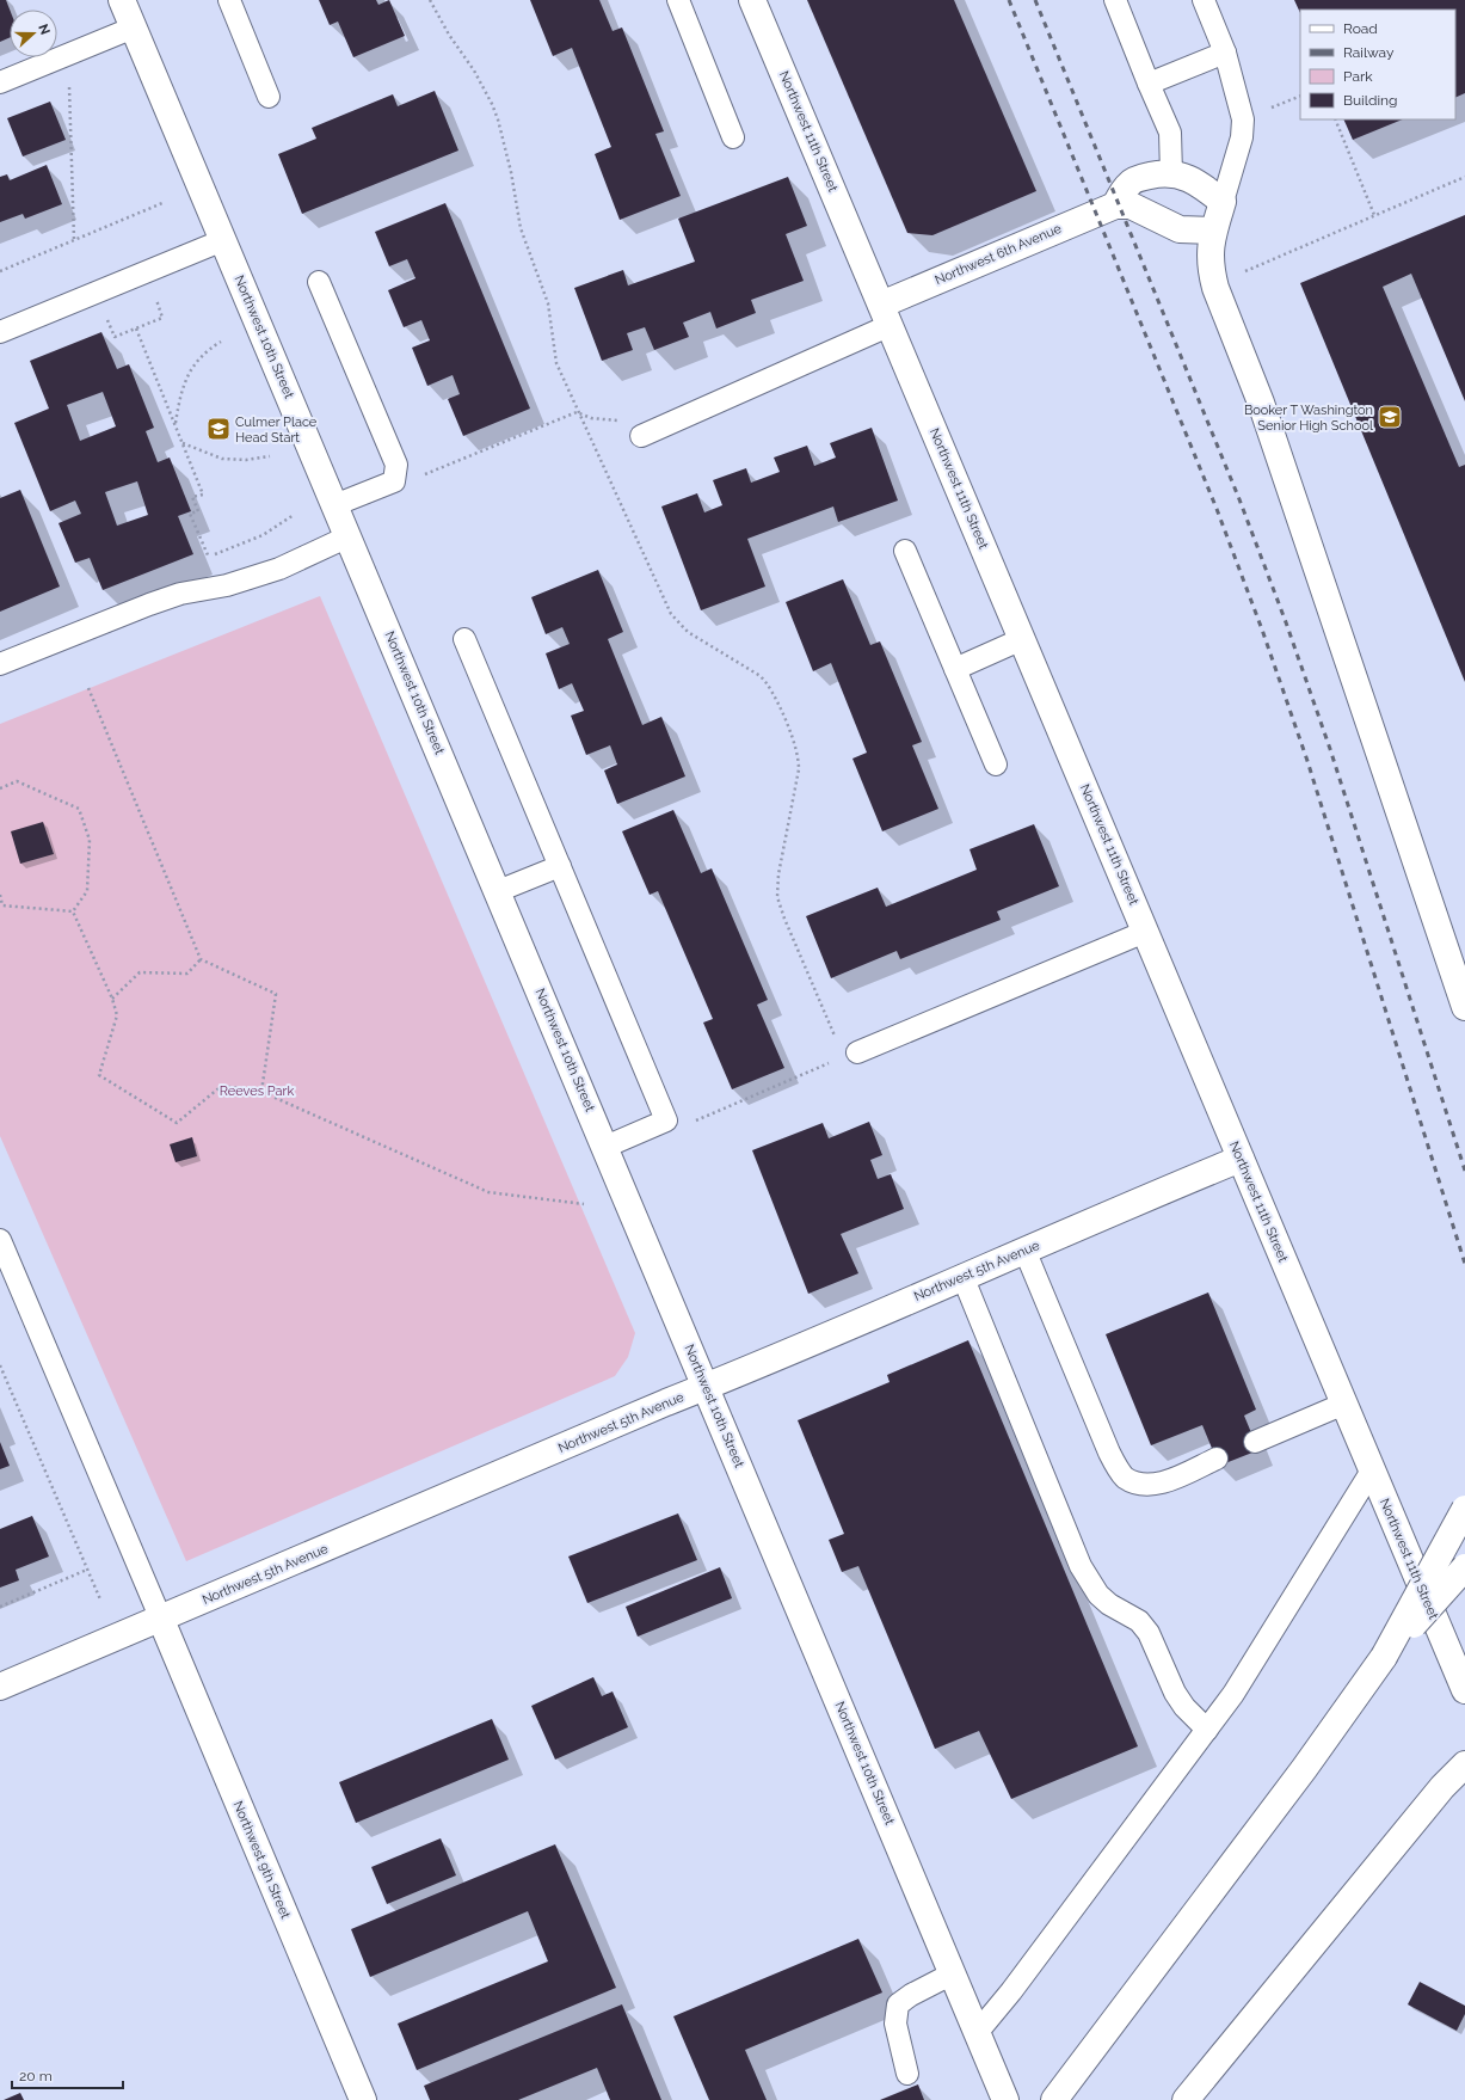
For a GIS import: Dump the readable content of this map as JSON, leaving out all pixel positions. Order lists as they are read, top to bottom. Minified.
{"streets":{"main road":["Northwest 11th Street","Northwest 6th Avenue","Northwest 10th Street","Northwest 5th Avenue","Northwest 9th Street"]},"crossings":[["Northwest 11th Street","Northwest 6th Avenue"],["Northwest 11th Street","Northwest 5th Avenue"],["Northwest 10th Street","Northwest 5th Avenue"],["Northwest 5th Avenue","Northwest 9th Street"]],"parks":["Reeves Park"],"places":{"school or university":["Booker T Washington Senior High School","Culmer Place Head Start"]},"legend":["Road","Railway","Park","Building"],"scale_bar":"20 m","north":"right"}
